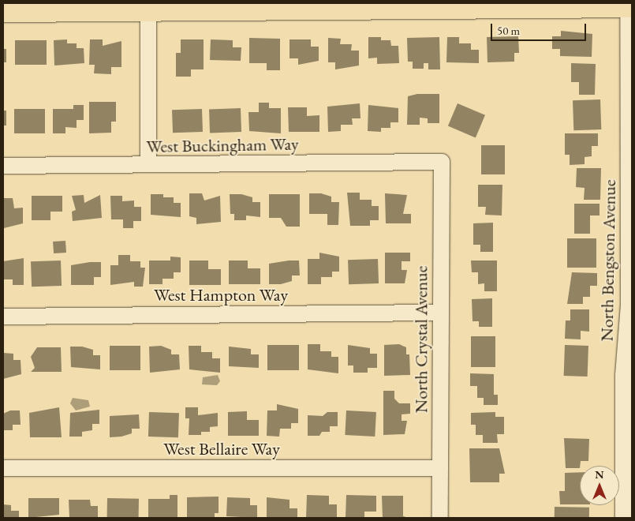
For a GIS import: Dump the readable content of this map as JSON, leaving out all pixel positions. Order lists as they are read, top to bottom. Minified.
{"streets":{"street":["West Buckingham Way","North Bengston Avenue","West Hampton Way","North Crystal Avenue","West Bellaire Way"]},"crossings":[["West Buckingham Way","North Crystal Avenue"],["West Hampton Way","North Crystal Avenue"],["North Crystal Avenue","West Bellaire Way"]],"scale_bar":"50 m","north":"top"}
